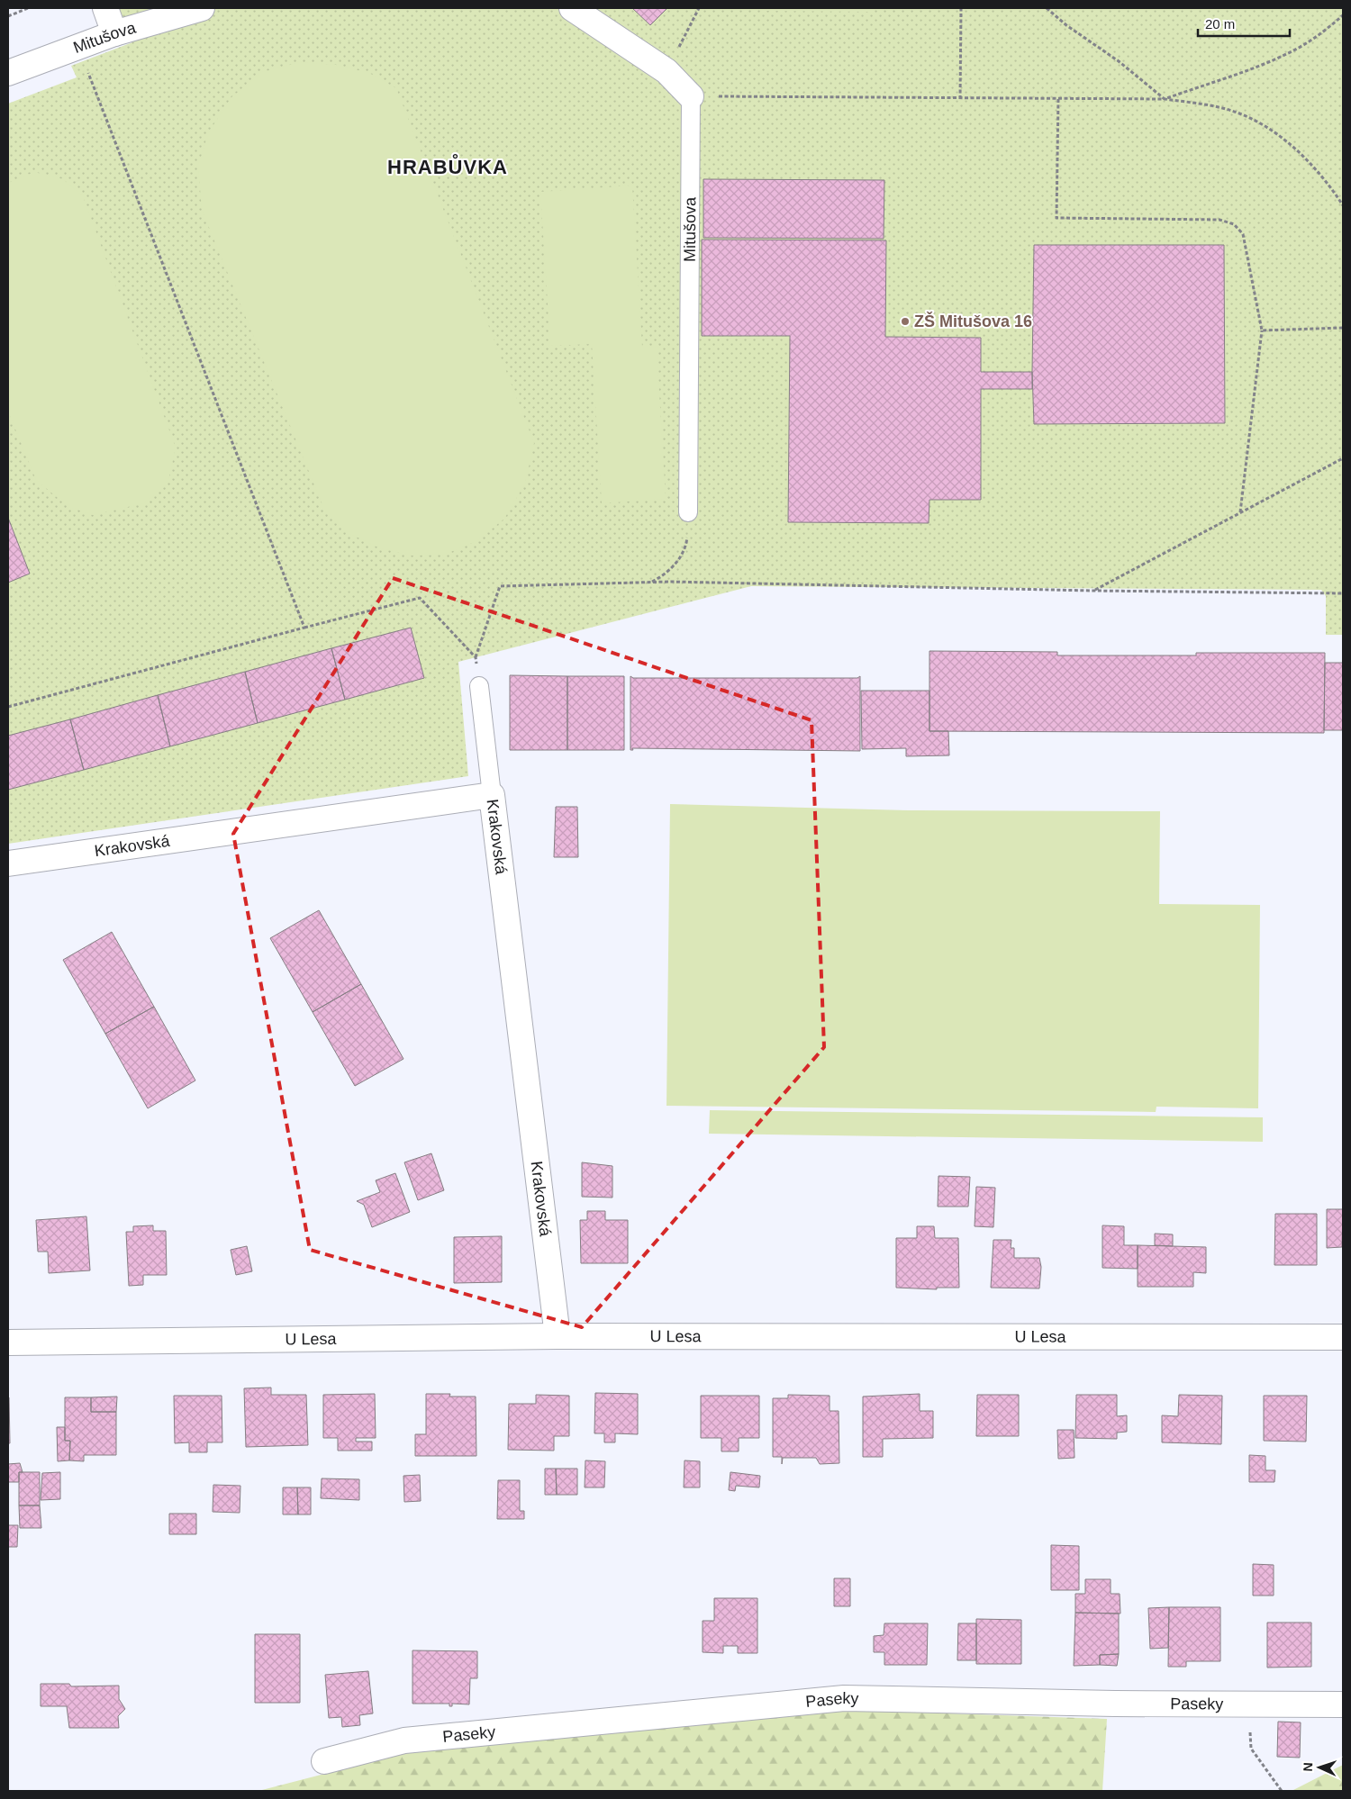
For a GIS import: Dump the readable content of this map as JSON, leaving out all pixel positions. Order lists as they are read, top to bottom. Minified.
{"streets":{"street":["Mitušova","Krakovská","U Lesa","Paseky"]},"crossings":[["Krakovská","U Lesa"]],"districts":["HRABŮVKA"],"places":["ZŠ Mitušova 16"],"scale_bar":"20 m","north":"left"}
